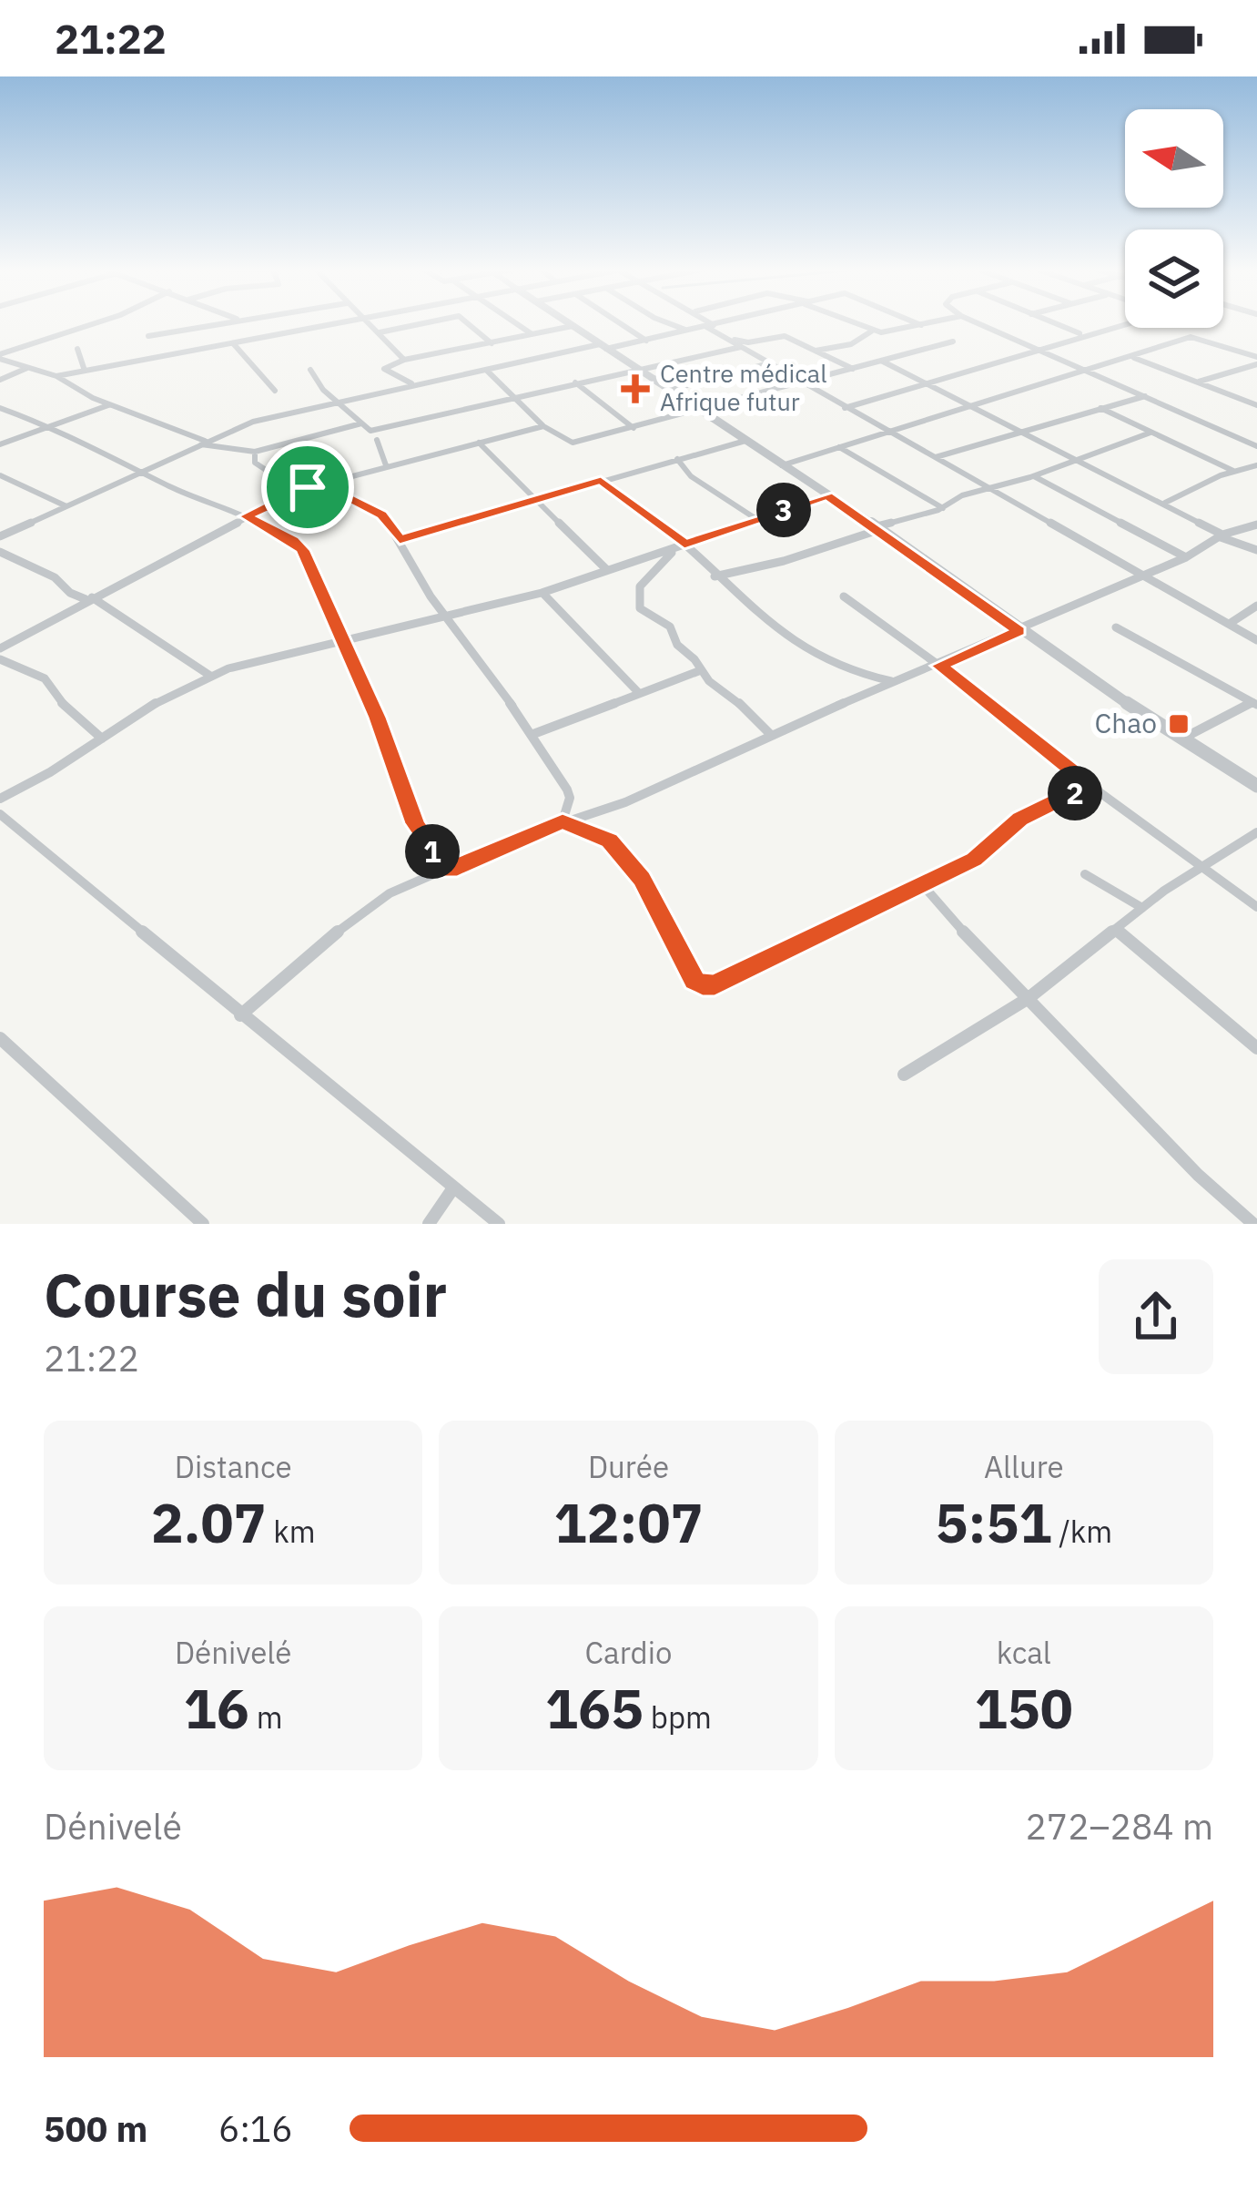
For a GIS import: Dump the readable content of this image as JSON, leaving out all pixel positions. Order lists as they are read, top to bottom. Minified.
{"places":{"health":["Centre médical Afrique futur"],"transit":["Chao"]},"north":"left","page":{"status":"21:22","pins":["3","2","1"],"heading":["Course du soir","21:22"],"stats":[["Distance","2.07 km"],["Durée","12:07"],["Allure","5:51 /km"],["Dénivelé","16 m"],["Cardio","165 bpm"],["kcal","150"]],"chart":["Dénivelé","272–284 m"],"list":[{"name":"500 m","note":"6:16"}]}}
